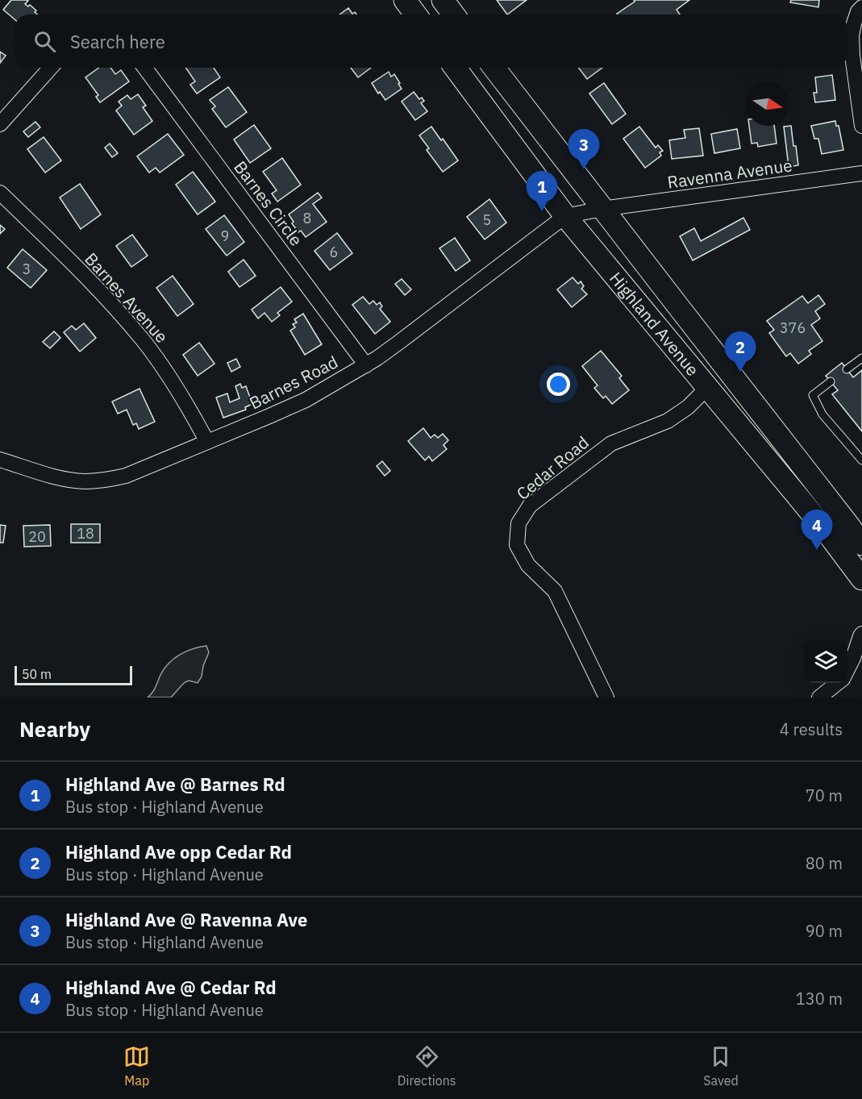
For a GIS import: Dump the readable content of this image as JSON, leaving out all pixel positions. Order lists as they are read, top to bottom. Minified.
{"streets":{"main road":["Highland Avenue"],"street":["Ravenna Avenue","Barnes Circle","Barnes Avenue","Barnes Road","Cedar Road"]},"crossings":[["Ravenna Avenue","Highland Avenue"],["Ravenna Avenue","Barnes Road"],["Barnes Circle","Barnes Road"],["Barnes Avenue","Barnes Road"],["Highland Avenue","Barnes Road"],["Highland Avenue","Cedar Road"]],"house_numbers":["8","5","9","6","3","376","18","20"],"scale_bar":"50 m","north":"right","page":{"search":"Search here","pins":["3","1","2","4"],"scale":"50 m","heading":["Nearby","4 results"],"list":[{"mark":"1","name":"Highland Ave @ Barnes Rd","note":"Bus stop · Highland Avenue","value":"70 m"},{"mark":"2","name":"Highland Ave opp Cedar Rd","note":"Bus stop · Highland Avenue","value":"80 m"},{"mark":"3","name":"Highland Ave @ Ravenna Ave","note":"Bus stop · Highland Avenue","value":"90 m"},{"mark":"4","name":"Highland Ave @ Cedar Rd","note":"Bus stop · Highland Avenue","value":"130 m"}],"nav":["Map","Directions","Saved"]}}
